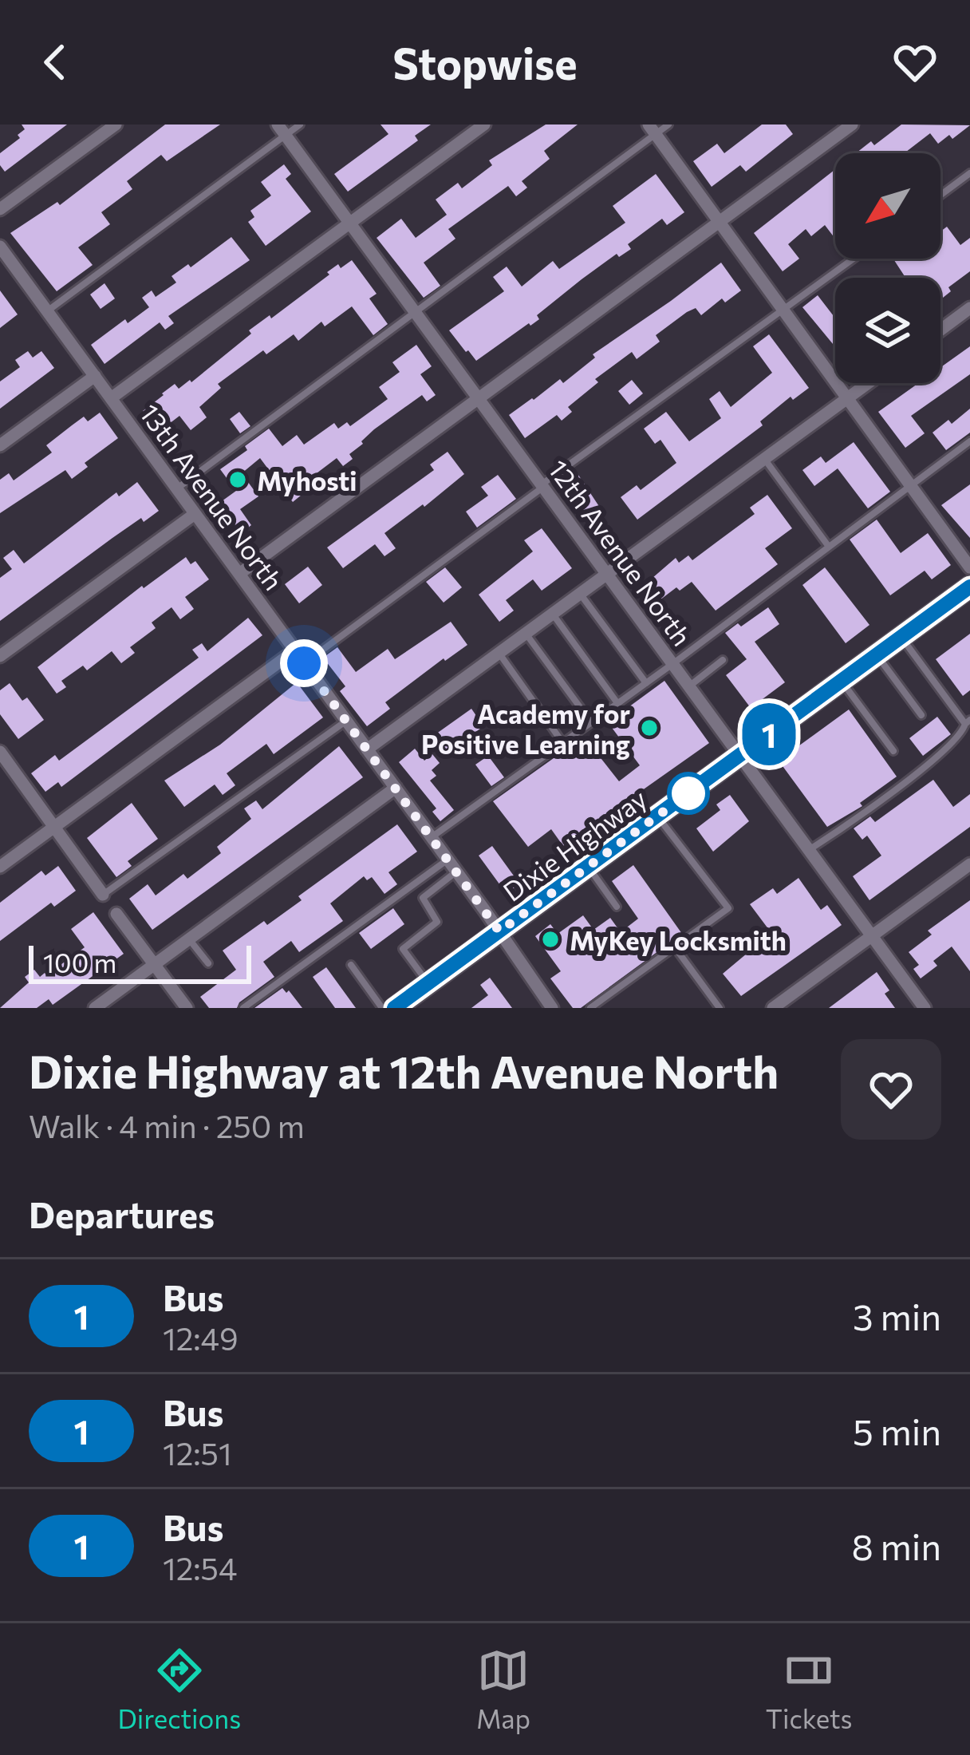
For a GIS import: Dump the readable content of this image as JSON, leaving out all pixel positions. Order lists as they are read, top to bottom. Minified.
{"streets":{"main road":["Dixie Highway"],"street":["13th Avenue North","12th Avenue North"]},"crossings":[["13th Avenue North","Dixie Highway"],["12th Avenue North","Dixie Highway"]],"places":["Myhosti","Academy for Positive Learning","MyKey Locksmith"],"lines":["bus line 1"],"scale_bar":"100 m","north":"bottom left","page":{"header":"Stopwise","on_map":"1","scale":"100 m","heading":[["Dixie Highway at 12th Avenue North","Walk · 4 min · 250 m"],"Departures"],"list":[{"mark":"1","name":"Bus","note":"12:49","value":"3 min"},{"mark":"1","name":"Bus","note":"12:51","value":"5 min"},{"mark":"1","name":"Bus","note":"12:54","value":"8 min"}],"tabs":["Directions","Map","Tickets"]}}
